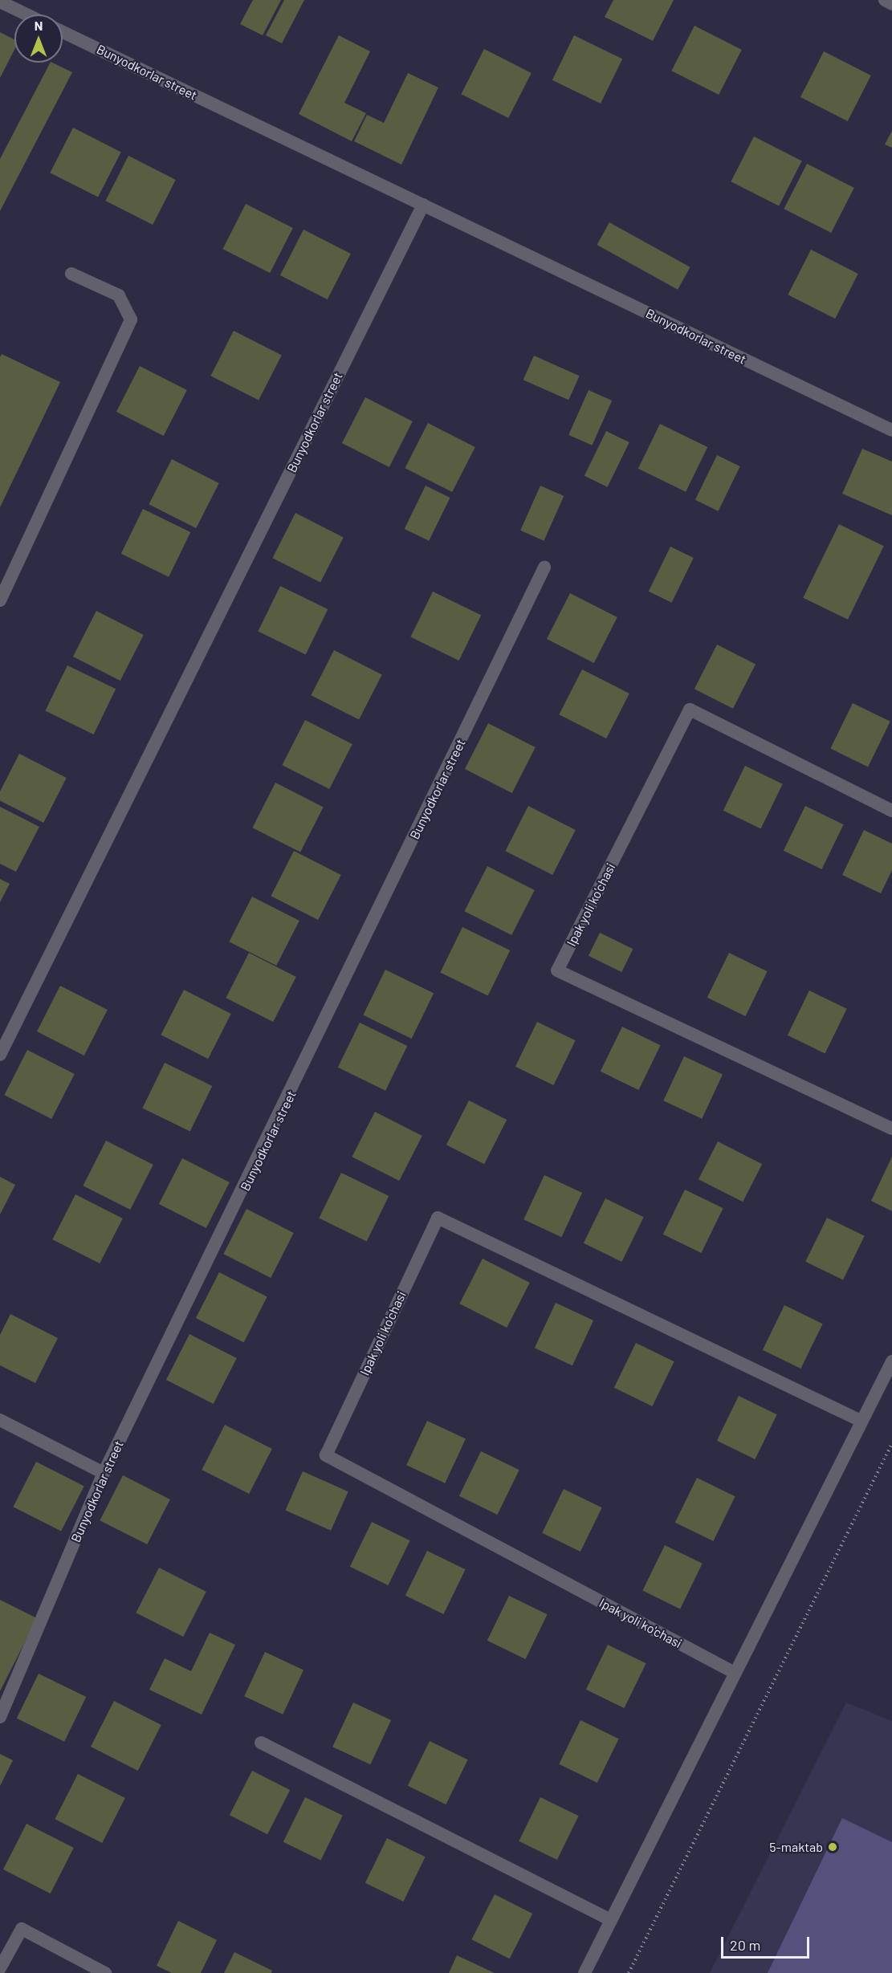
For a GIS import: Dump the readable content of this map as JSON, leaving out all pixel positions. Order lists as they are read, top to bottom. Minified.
{"streets":{"street":["Bunyodkorlar street","Ipak yoli ko'chasi"]},"places":["5-maktab"],"scale_bar":"20 m","north":"top"}
